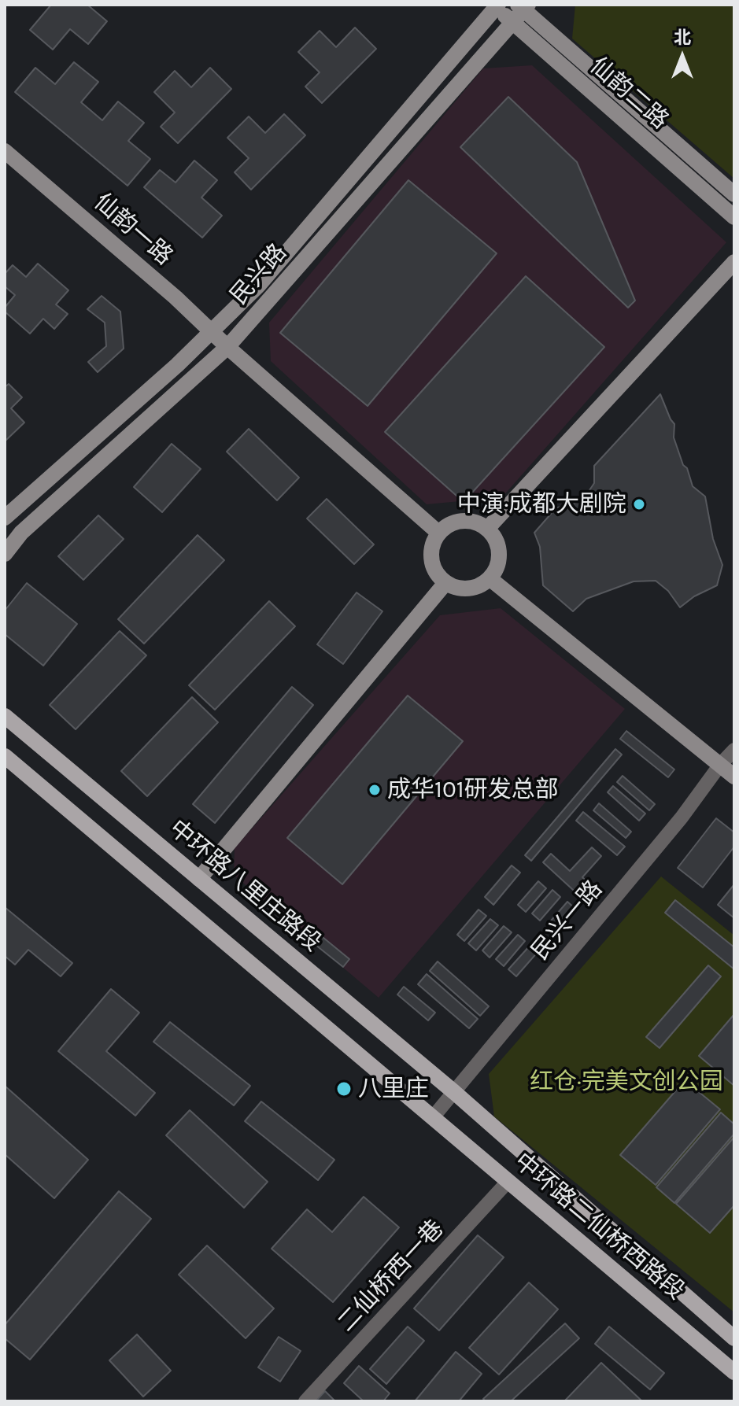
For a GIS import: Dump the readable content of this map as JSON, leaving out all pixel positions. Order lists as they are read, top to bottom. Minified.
{"streets":{"main road":["中环路八里庄路段","中环路二仙桥西路段"],"street":["仙韵二路","仙韵一路","民兴路","民兴一路","二仙桥西一巷"]},"crossings":[["仙韵二路","民兴路"],["仙韵一路","民兴路"],["中环路八里庄路段","民兴一路"],["中环路八里庄路段","中环路二仙桥西路段"],["民兴一路","中环路二仙桥西路段"],["中环路二仙桥西路段","二仙桥西一巷"]],"parks":["红仓·完美文创公园"],"places":["中演·成都大剧院","成华101研发总部","八里庄"],"north":"top"}
